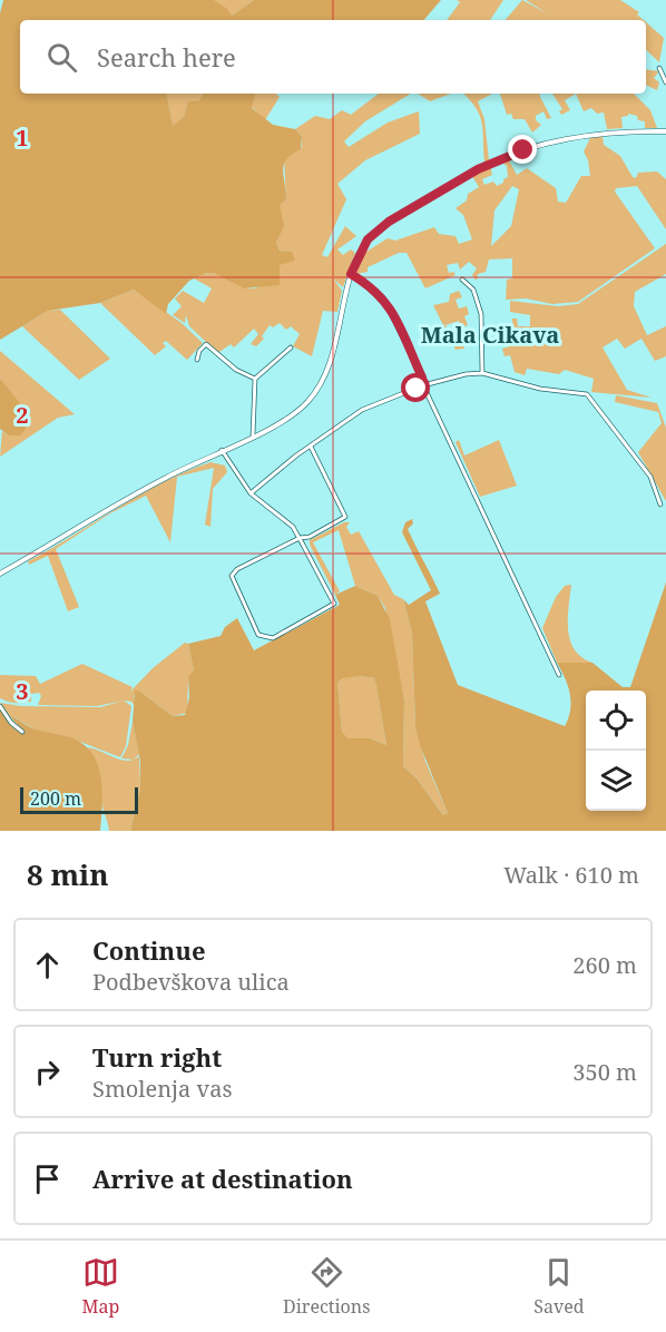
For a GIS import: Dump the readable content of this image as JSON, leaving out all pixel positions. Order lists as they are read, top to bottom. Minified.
{"districts":["Mala Cikava"],"scale_bar":"200 m","page":{"search":"Search here","scale":"200 m","heading":["8 min","Walk · 610 m"],"list":[["Continue","Podbevškova ulica","260 m"],["Turn right","Smolenja vas","350 m"],"Arrive at destination"],"nav":["Map","Directions","Saved"]},"grid":{"rows":["1","2","3"]}}
